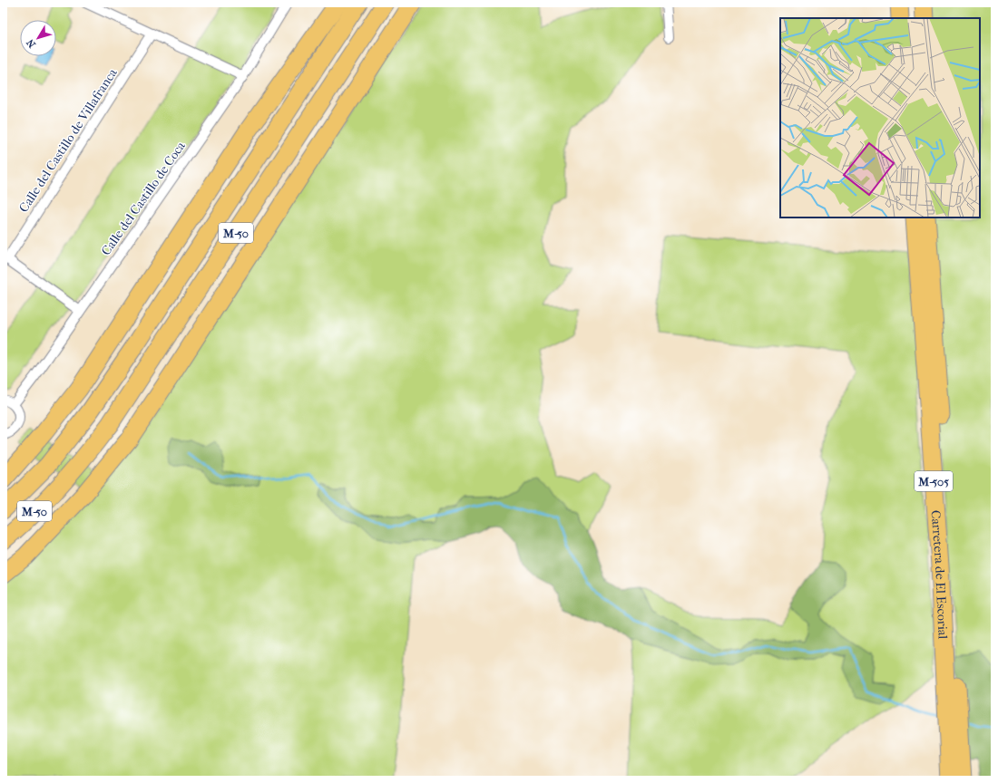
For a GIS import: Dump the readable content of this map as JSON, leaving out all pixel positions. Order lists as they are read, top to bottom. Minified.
{"streets":{"highway":["M-50","M-505","Carretera de El Escorial"],"street":["Calle del Castillo de Villafranca","Calle del Castillo de Coca"]},"crossings":[["Calle del Castillo de Villafranca","Calle del Castillo de Coca"]],"north":"bottom left"}
